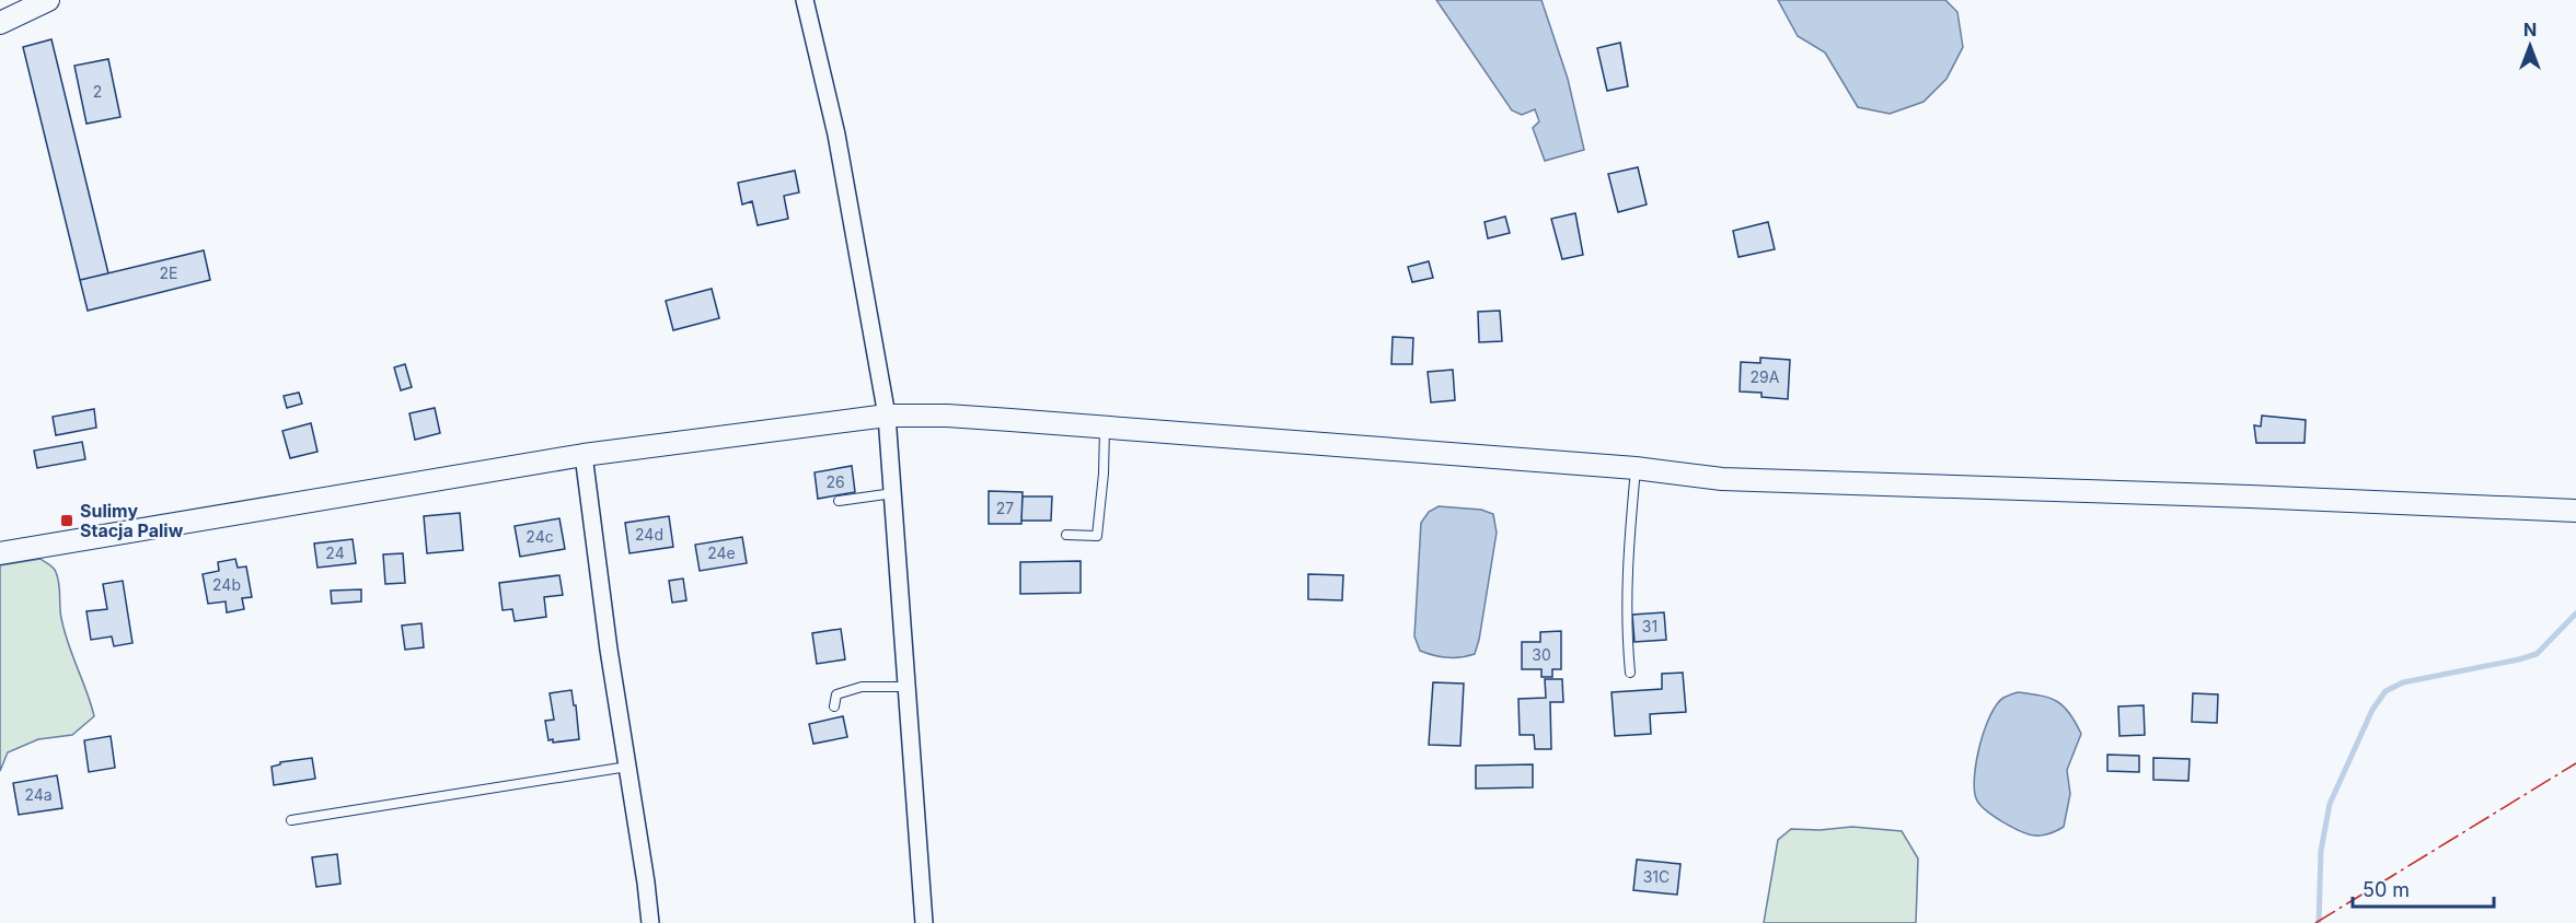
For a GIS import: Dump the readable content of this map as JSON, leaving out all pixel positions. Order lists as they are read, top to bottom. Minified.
{"places":{"transit":["Sulimy Stacja Paliw"]},"house_numbers":["2","2E","29A","26","27","24d","24c","24","24e","24b","31","30","24a","31C"],"scale_bar":"50 m","north":"top"}
